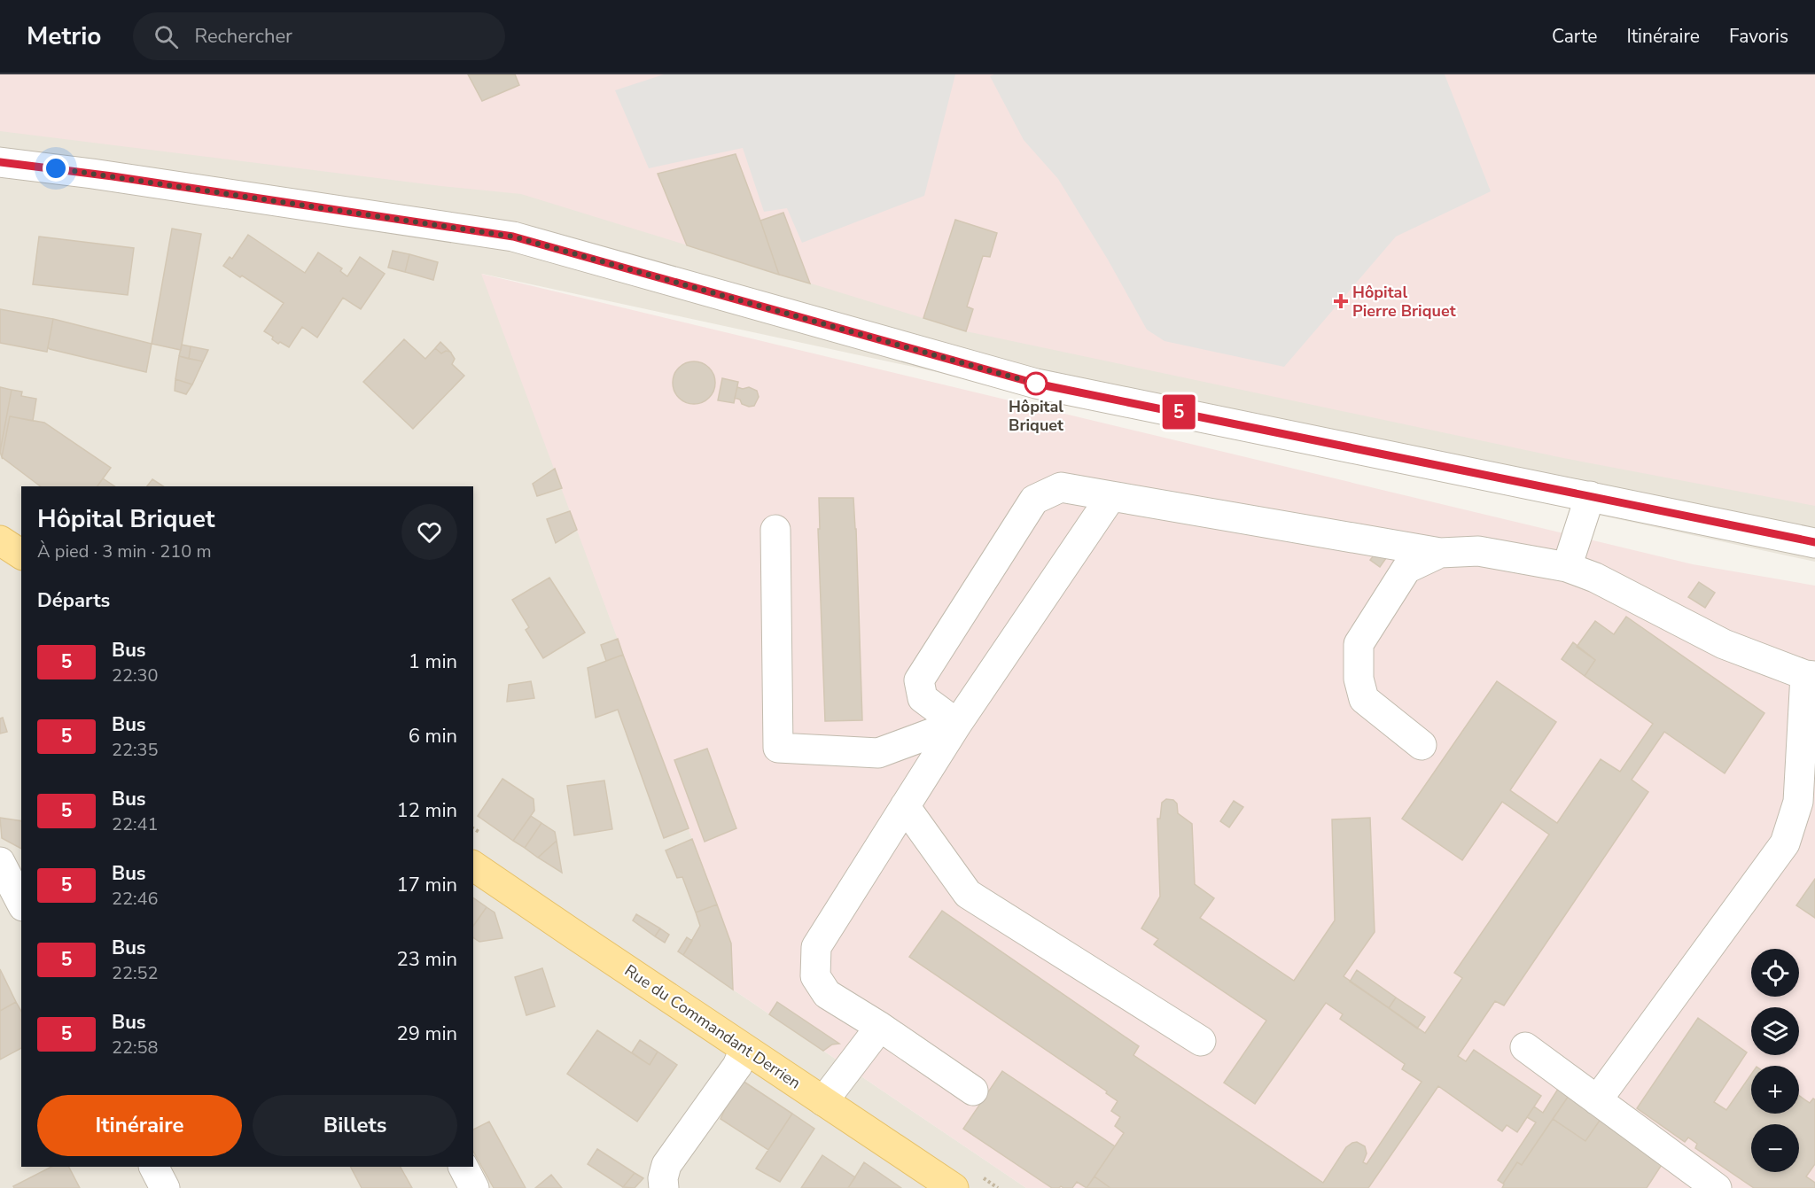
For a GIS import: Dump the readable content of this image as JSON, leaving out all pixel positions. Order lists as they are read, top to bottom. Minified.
{"streets":{"main road":["Rue du Commandant Derrien"]},"places":{"health":["Hôpital Pierre Briquet"],"other":["Hôpital Briquet"]},"lines":["bus line 5"],"page":{"header":"Metrio","search":"Rechercher","nav":["Carte","Itinéraire","Favoris"],"on_map":"5","heading":[["Hôpital Briquet","À pied · 3 min · 210 m"],"Départs"],"list":[{"mark":"5","name":"Bus","note":"22:30","value":"1 min"},{"mark":"5","name":"Bus","note":"22:35","value":"6 min"},{"mark":"5","name":"Bus","note":"22:41","value":"12 min"},{"mark":"5","name":"Bus","note":"22:46","value":"17 min"},{"mark":"5","name":"Bus","note":"22:52","value":"23 min"},{"mark":"5","name":"Bus","note":"22:58","value":"29 min"}],"map_buttons":["+","−"],"buttons":["Itinéraire","Billets"]}}
